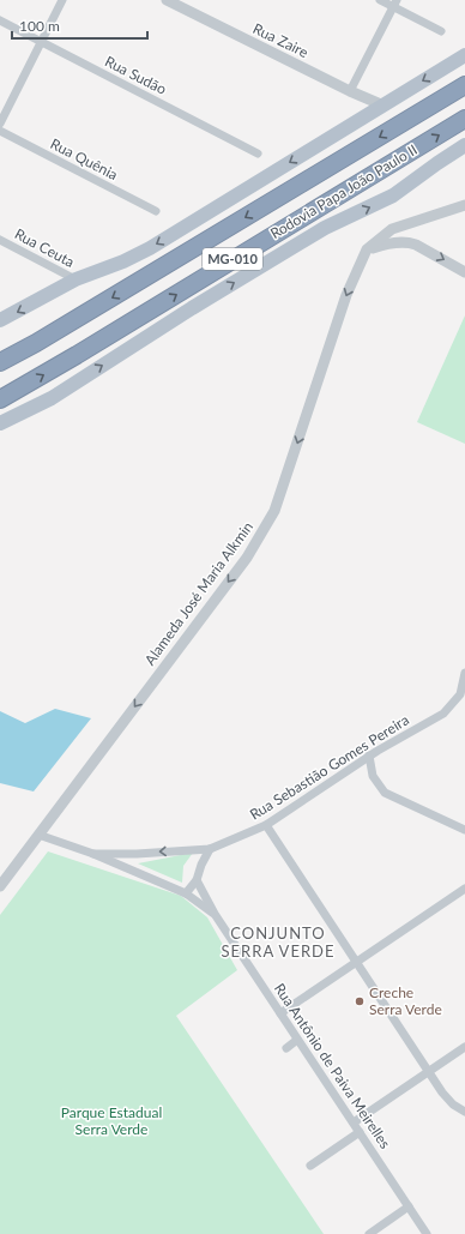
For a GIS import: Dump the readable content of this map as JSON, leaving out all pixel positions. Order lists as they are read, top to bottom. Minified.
{"streets":{"highway":["Rodovia Papa João Paulo II","MG-010"],"street":["Rua Zaire","Rua Sudão","Rua Quênia","Rua Ceuta","Alameda José Maria Alkmin","Rua Sebastião Gomes Pereira","Rua Antônio de Paiva Meirelles"]},"crossings":[["Rua Sebastião Gomes Pereira","Rua Antônio de Paiva Meirelles"]],"one_way":["Alameda José Maria Alkmin"],"districts":["CONJUNTO SERRA VERDE"],"parks":["Parque Estadual Serra Verde"],"places":["Creche Serra Verde"],"scale_bar":"100 m"}
